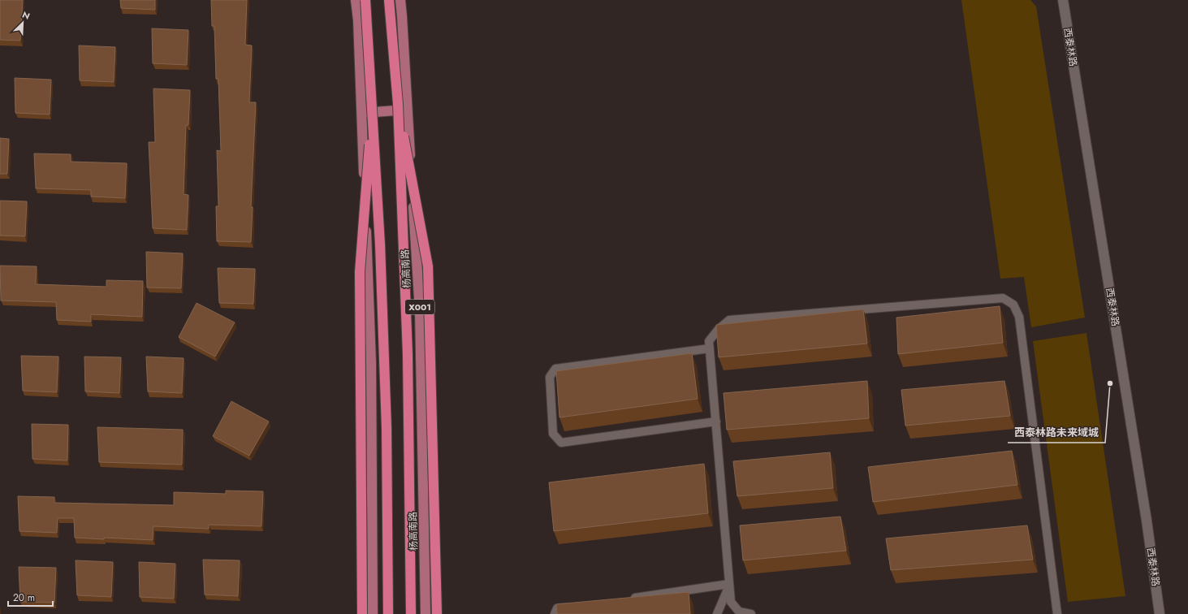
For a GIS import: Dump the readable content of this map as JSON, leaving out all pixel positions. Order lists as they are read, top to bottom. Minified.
{"streets":{"highway":["杨高南路","X001"],"street":["西泰林路"]},"places":["西泰林路未来域城"],"scale_bar":"20 m","north":"top right"}
